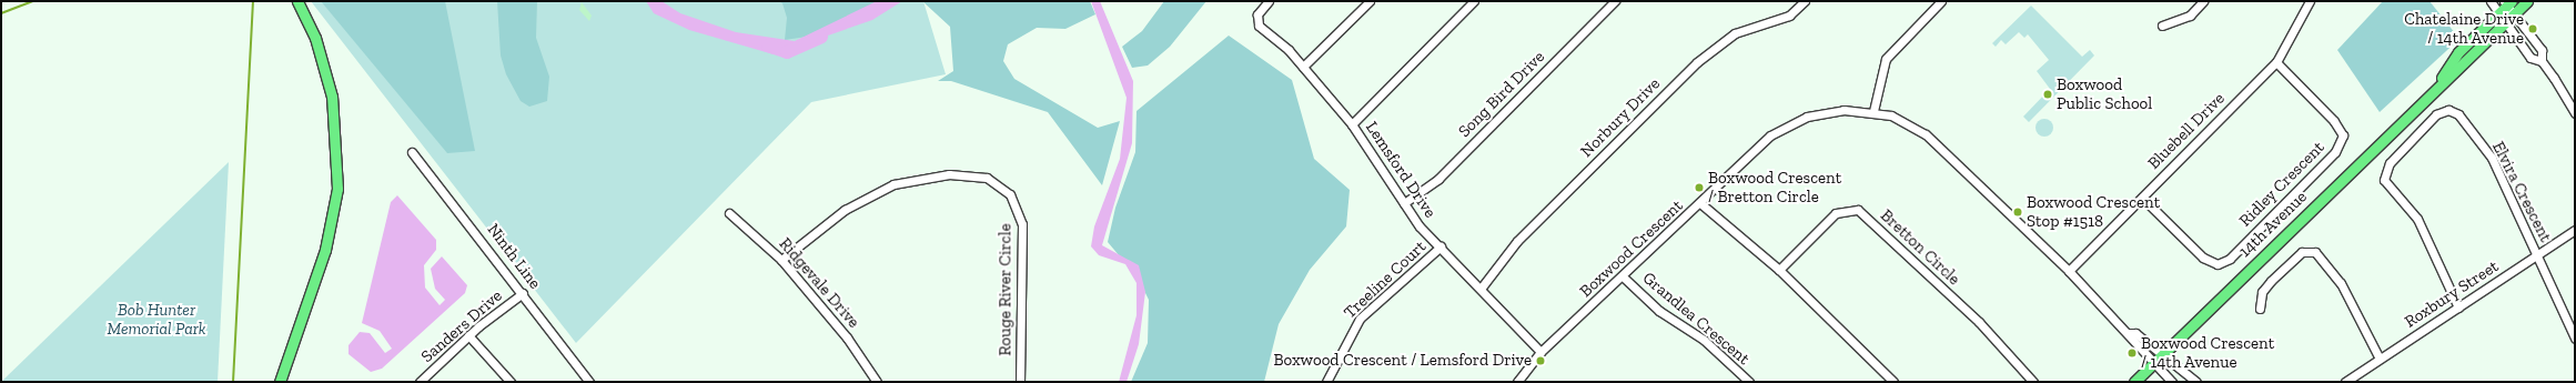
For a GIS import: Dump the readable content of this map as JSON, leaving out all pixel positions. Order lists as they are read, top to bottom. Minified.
{"streets":{"main road":["14th Avenue"],"street":["Song Bird Drive","Norbury Drive","Bluebell Drive","Lemsford Drive","Ridley Crescent","Elvira Crescent","Bretton Circle","Boxwood Crescent","Ninth Line","Treeline Court","Ridgevale Drive","Rouge River Circle","Roxbury Street","Grandlea Crescent","Sanders Drive"]},"crossings":[["Song Bird Drive","Lemsford Drive"],["Norbury Drive","Lemsford Drive"],["Bluebell Drive","Ridley Crescent"],["Bluebell Drive","Boxwood Crescent"],["Lemsford Drive","Boxwood Crescent"],["Lemsford Drive","Treeline Court"],["Elvira Crescent","Roxbury Street"],["14th Avenue","Boxwood Crescent"],["Boxwood Crescent","Grandlea Crescent"],["Ninth Line","Sanders Drive"],["Ridgevale Drive","Rouge River Circle"]],"parks":["Bob Hunter Memorial Park"],"places":["Chatelaine Drive / 14th Avenue","Boxwood Public School","Boxwood Crescent / Bretton Circle","Boxwood Crescent Stop #1518","Boxwood Crescent / 14th Avenue","Boxwood Crescent / Lemsford Drive"]}
